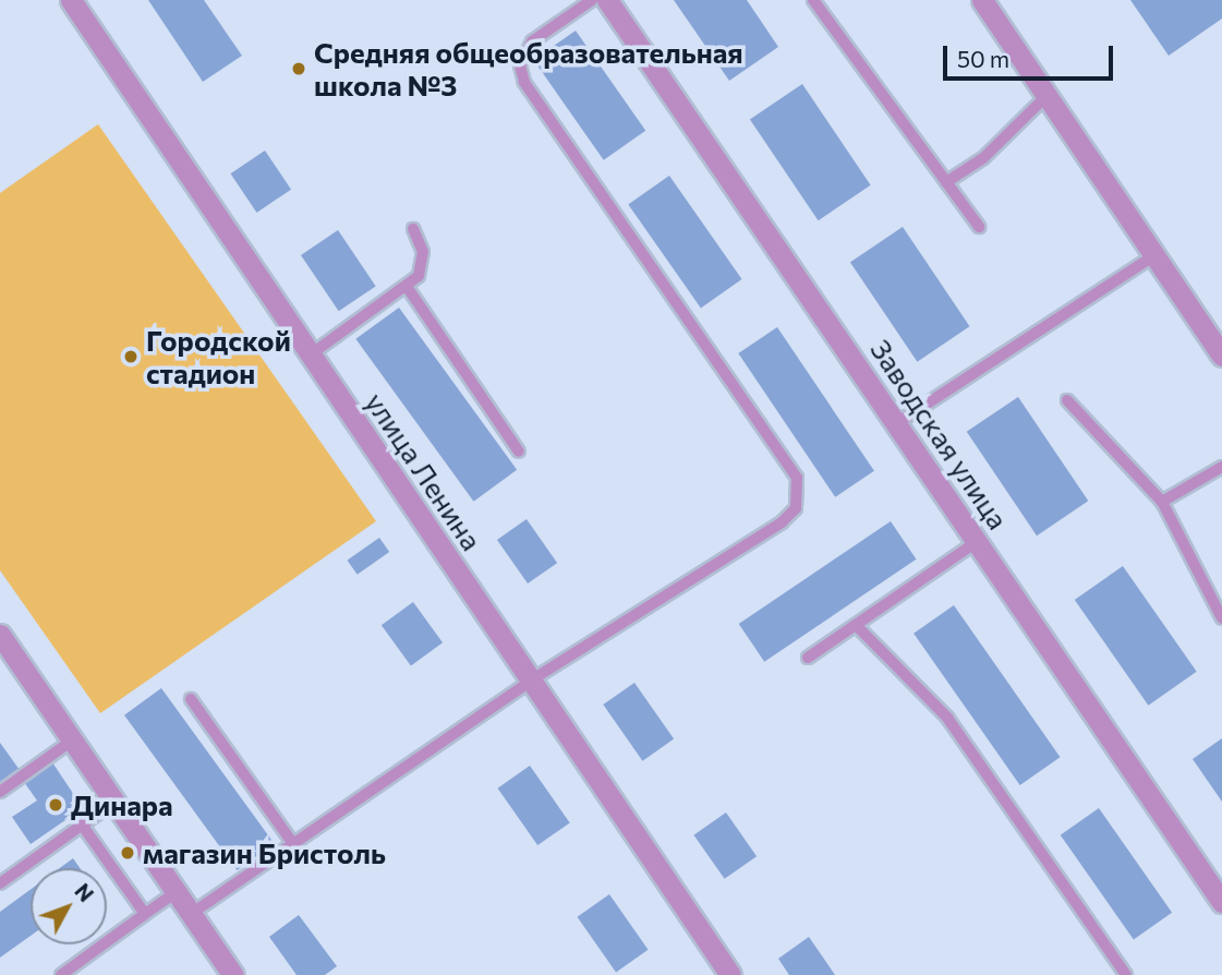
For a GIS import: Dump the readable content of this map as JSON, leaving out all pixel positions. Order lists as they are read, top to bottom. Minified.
{"streets":{"street":["Заводская улица","улица Ленина"]},"places":["Cредняя общеобразовательная школа №3","Городской стадион","Динара","магазин Бристоль"],"scale_bar":"50 m","north":"top right"}
